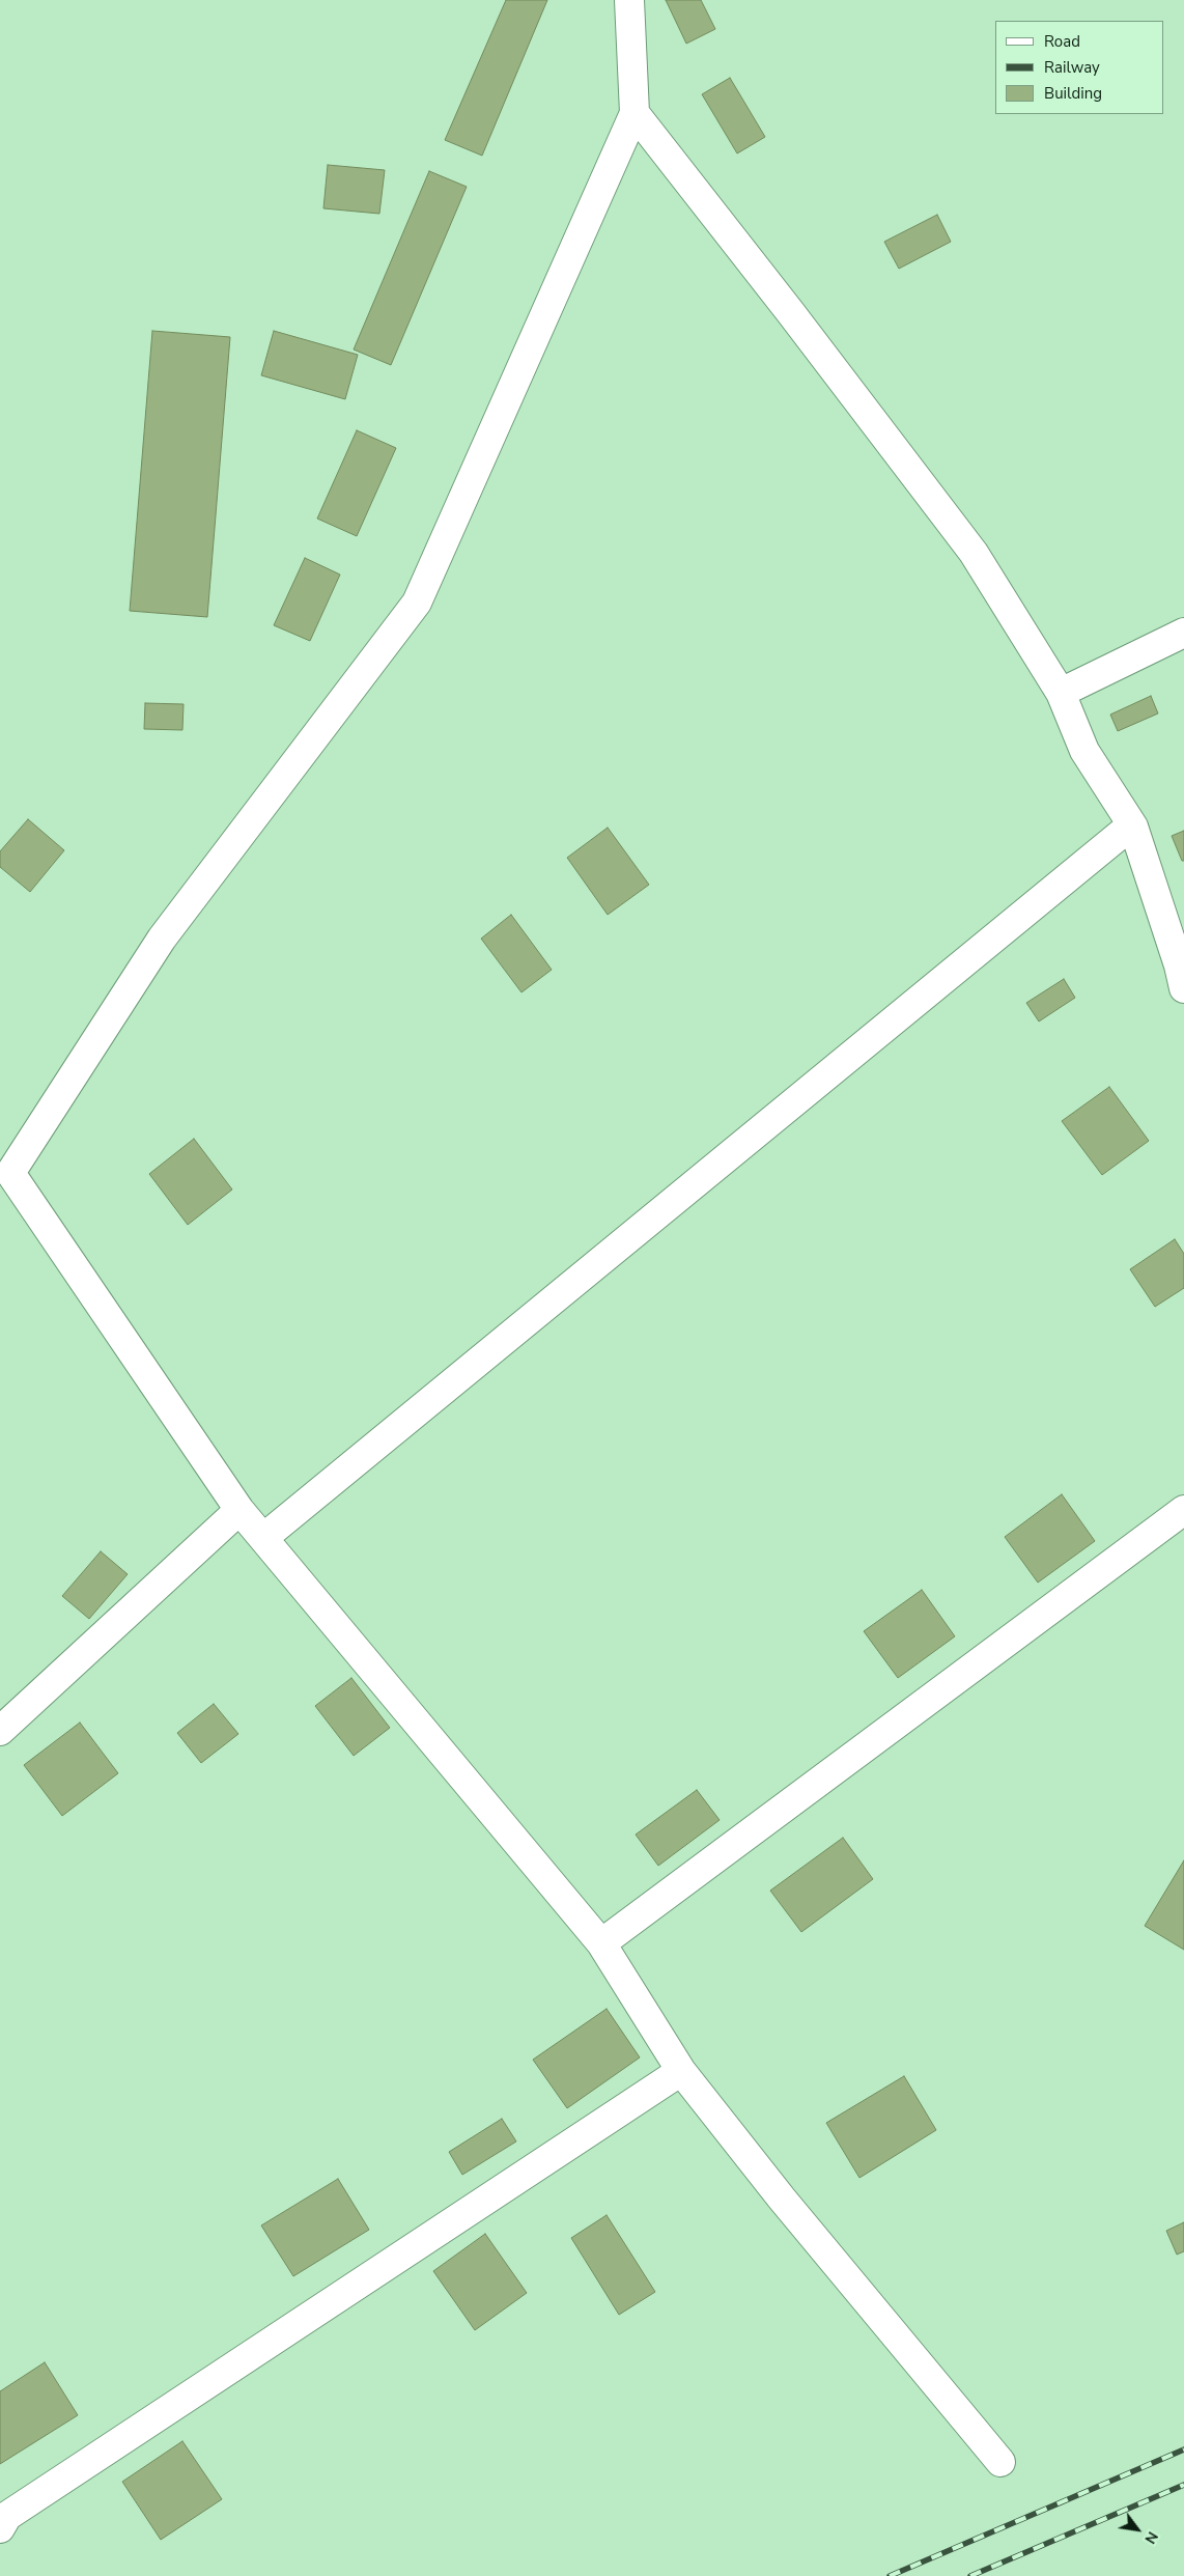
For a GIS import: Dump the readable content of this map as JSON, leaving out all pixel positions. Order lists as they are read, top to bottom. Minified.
{"legend":["Road","Railway","Building"],"north":"bottom right"}
